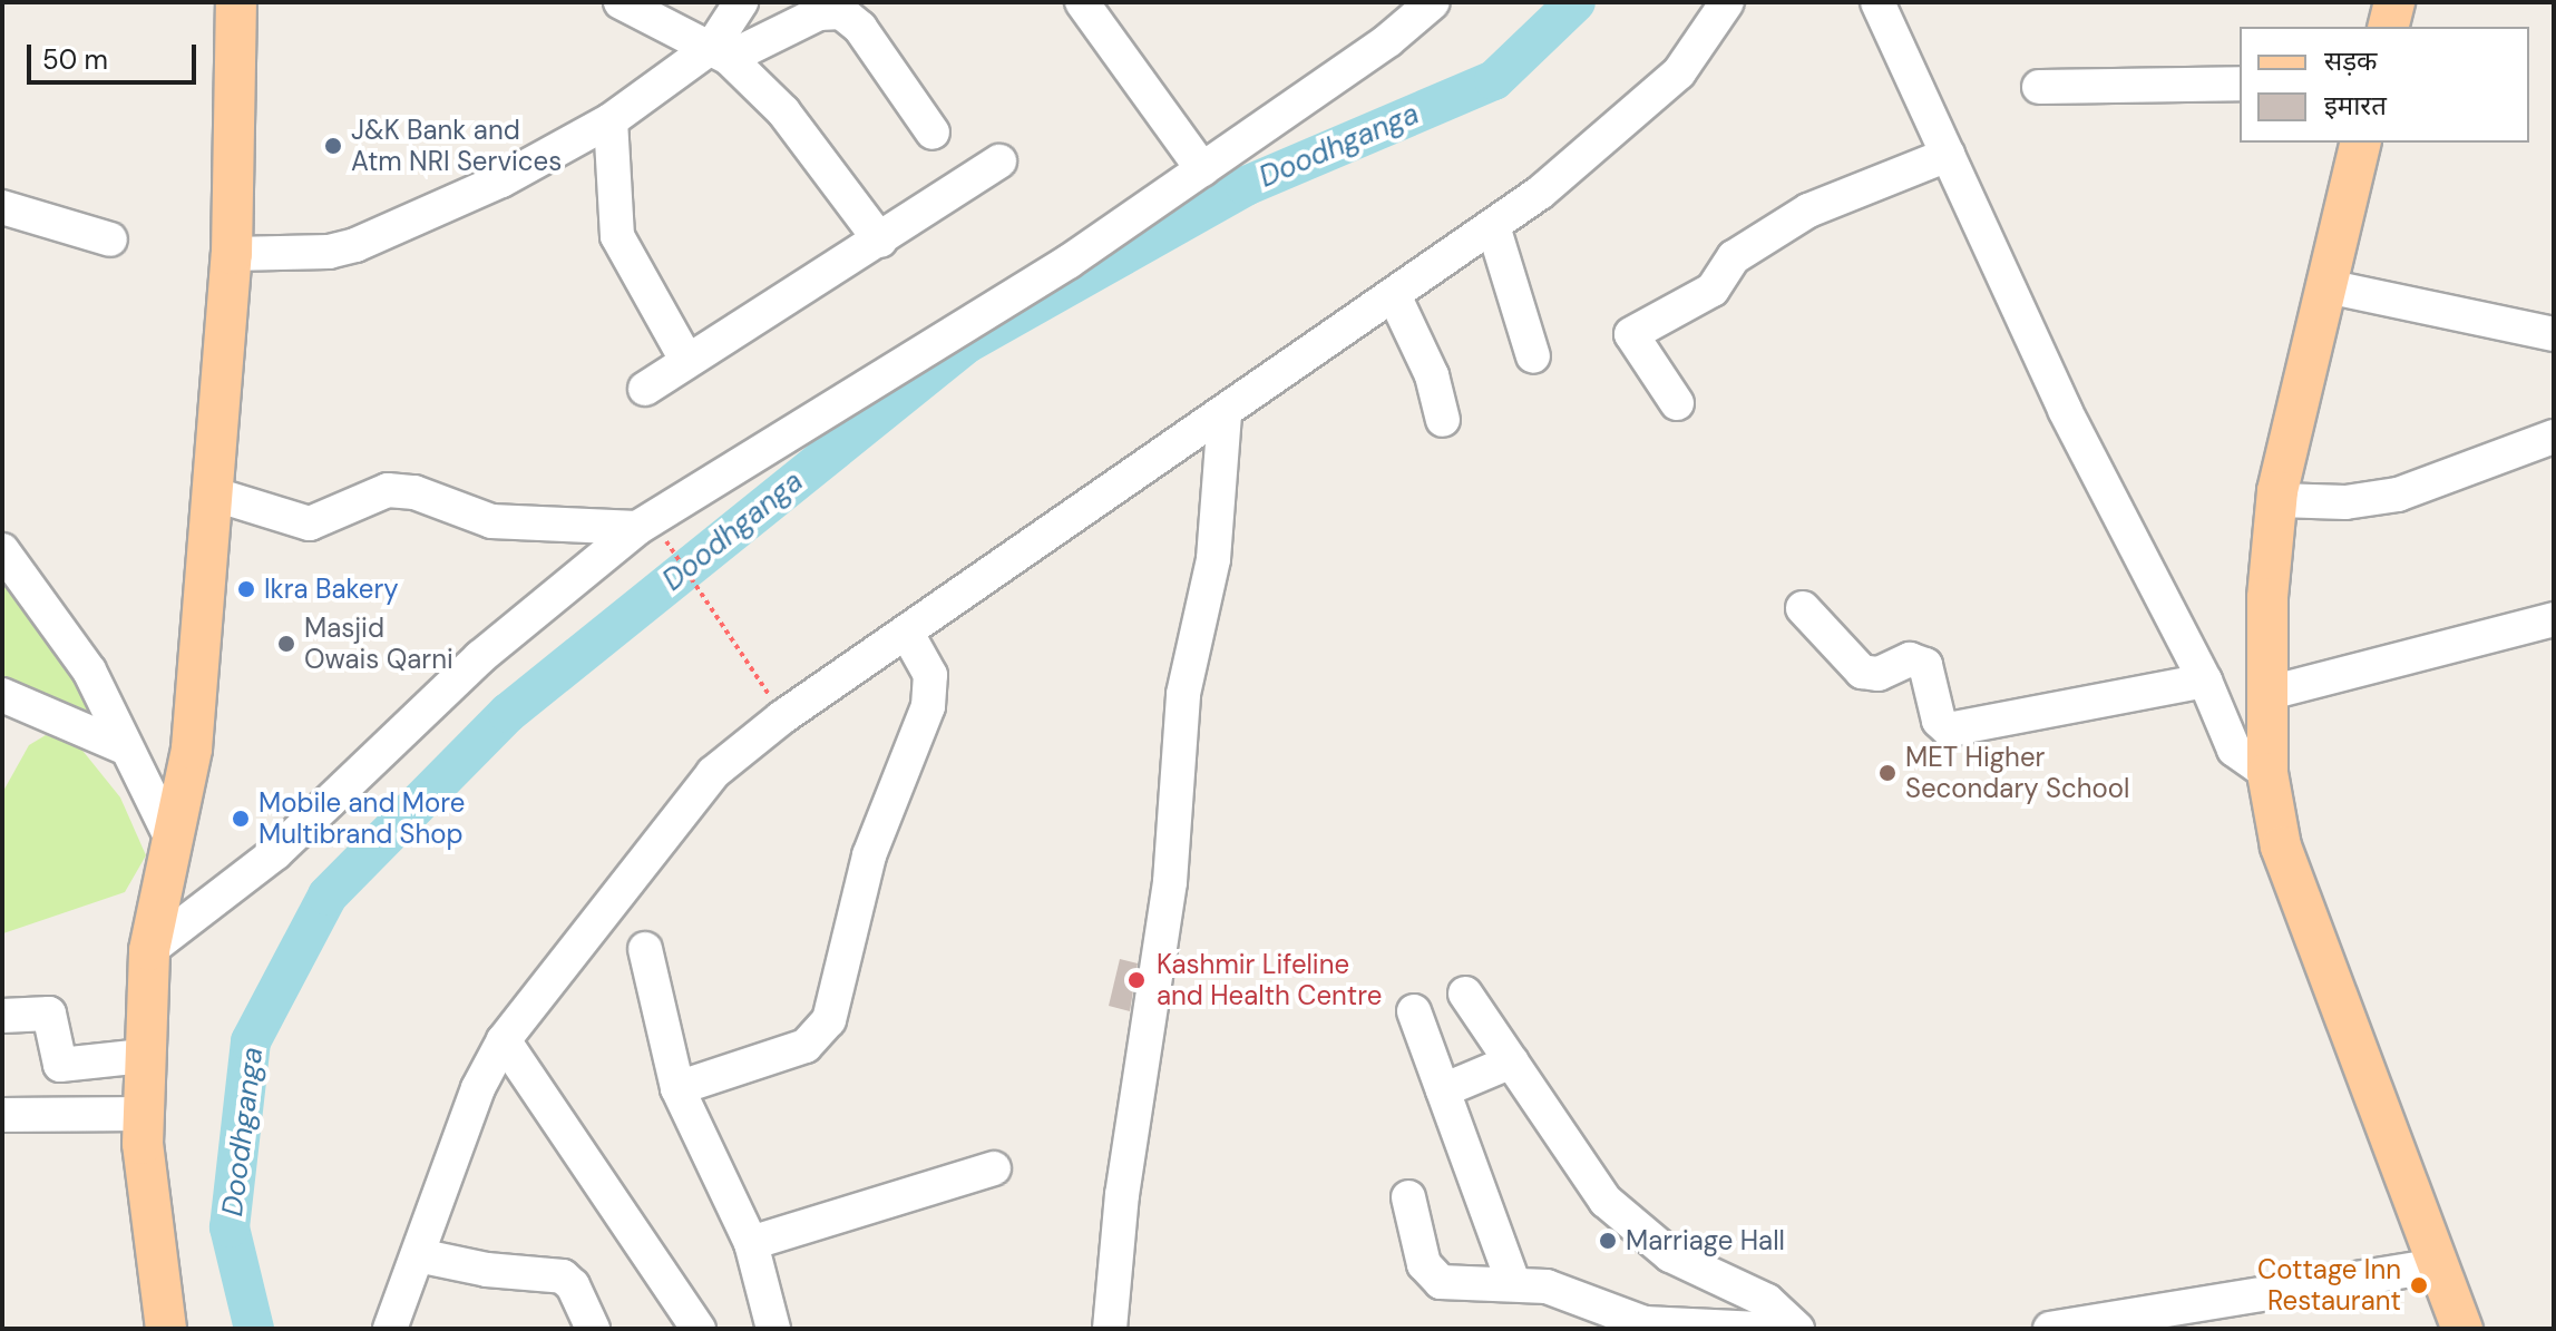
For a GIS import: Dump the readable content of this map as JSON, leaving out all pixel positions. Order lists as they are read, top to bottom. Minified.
{"water":["Doodhganga"],"places":["J&K Bank and Atm NRI Services","Ikra Bakery","Masjid Owais Qarni","MET Higher Secondary School","Mobile and More Multibrand Shop","Kashmir Lifeline and Health Centre","Marriage Hall","Cottage Inn Restaurant"],"legend":["सड़क","इमारत"],"scale_bar":"50 m"}
